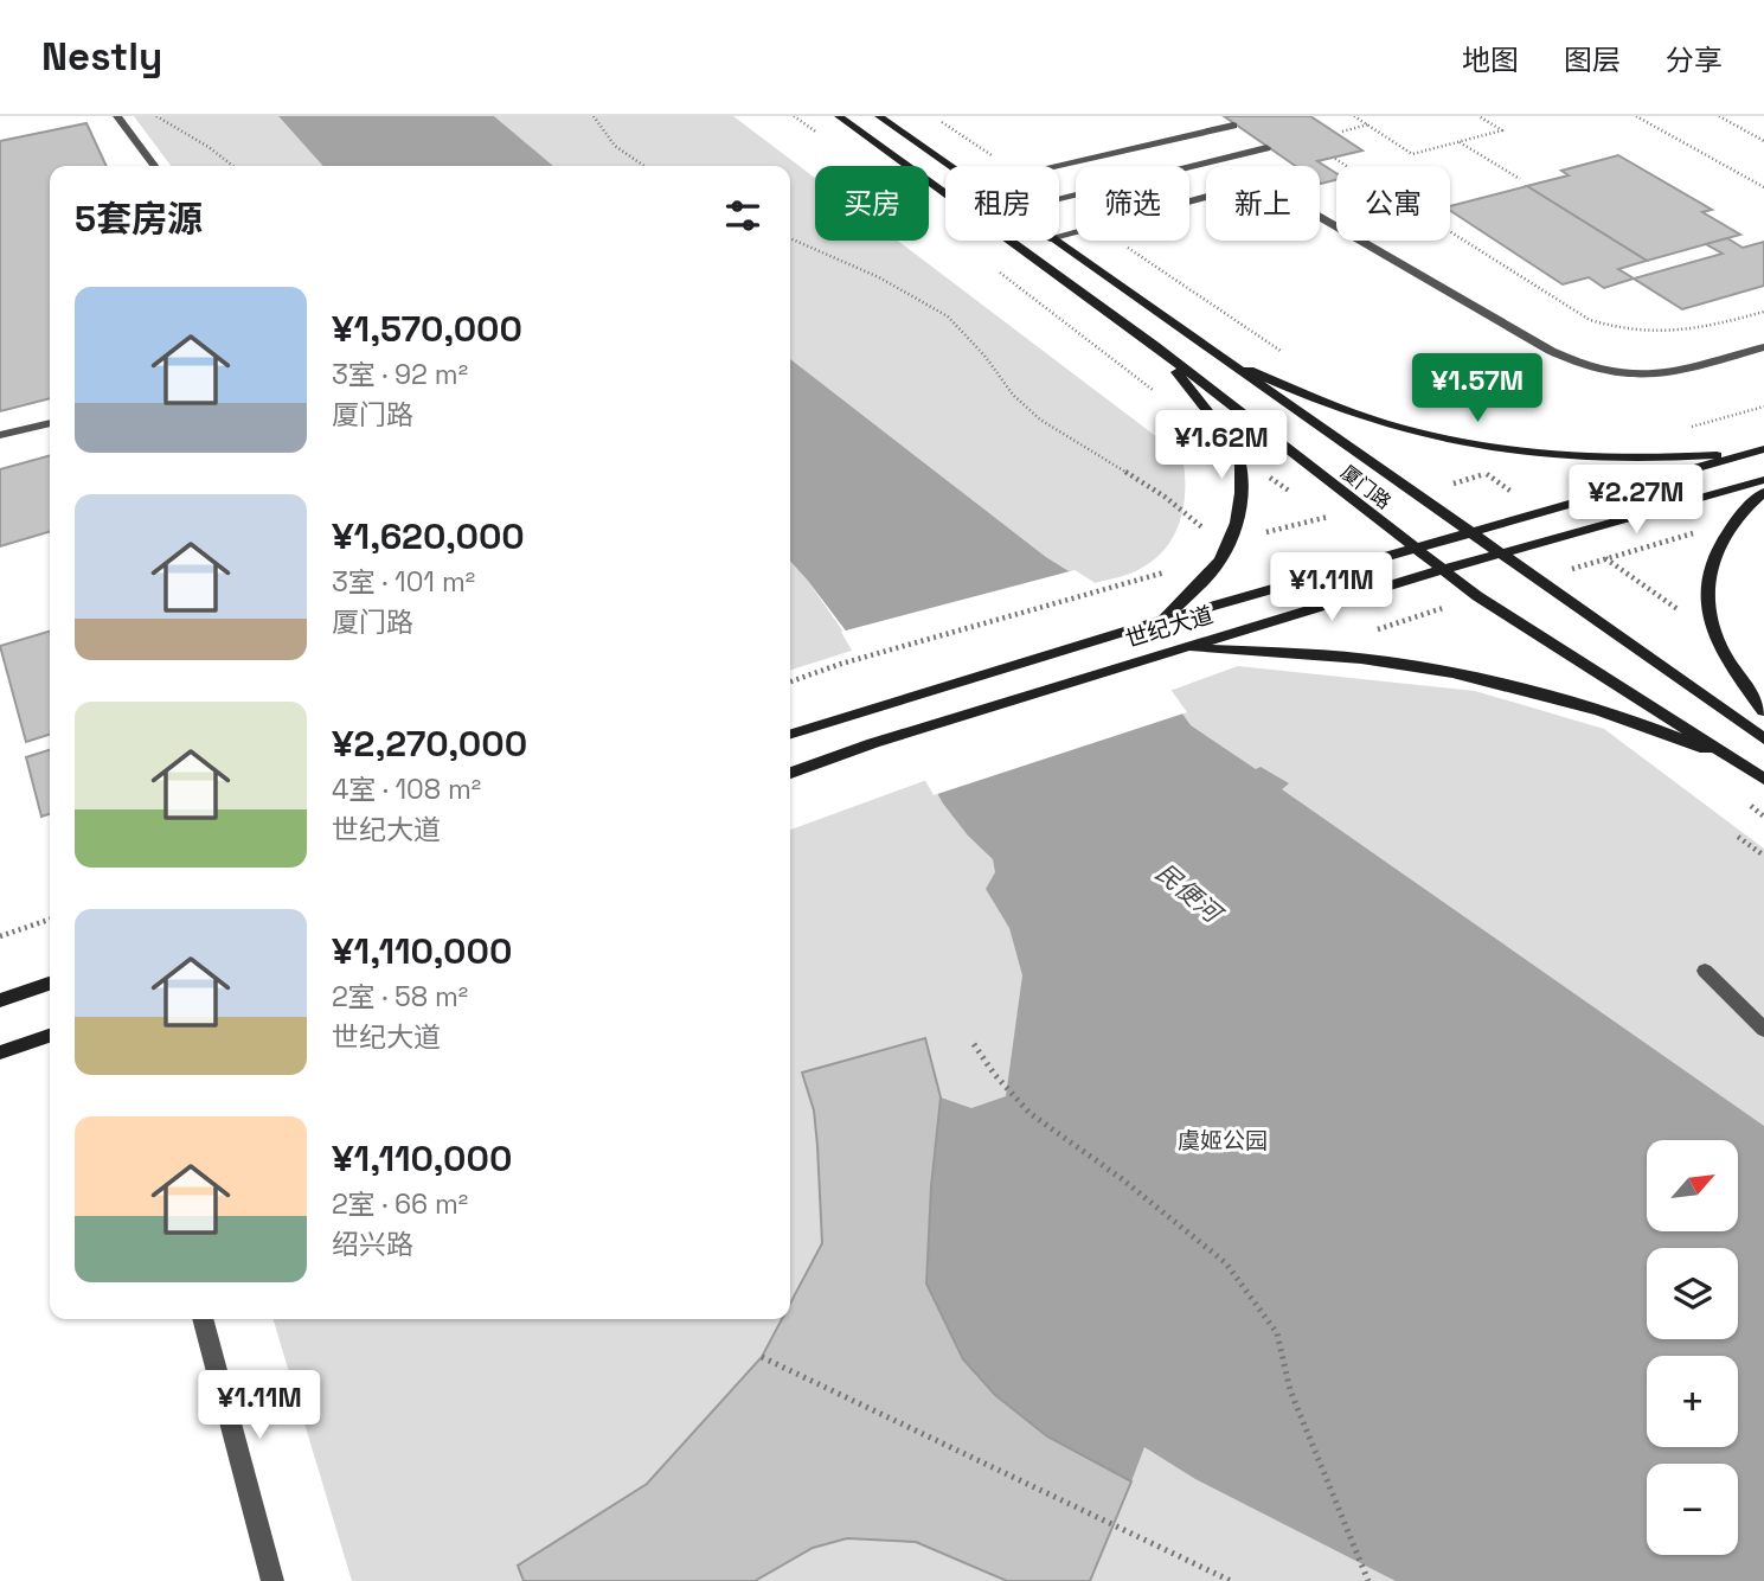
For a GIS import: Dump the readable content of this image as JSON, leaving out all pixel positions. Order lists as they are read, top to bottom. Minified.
{"streets":{"street":["厦门路","世纪大道"]},"crossings":[["厦门路","世纪大道"]],"water":["民便河"],"parks":["虞姬公园"],"north":"top right","page":{"header":"Nestly","nav":["地图","图层","分享"],"chip":["买房","租房","筛选","新上","公寓"],"heading":"5套房源","list":[{"name":"¥1,570,000","note":"3室 · 92 m² · 厦门路"},{"name":"¥1,620,000","note":"3室 · 101 m² · 厦门路"},{"name":"¥2,270,000","note":"4室 · 108 m² · 世纪大道"},{"name":"¥1,110,000","note":"2室 · 58 m² · 世纪大道"},{"name":"¥1,110,000","note":"2室 · 66 m² · 绍兴路"}],"price":["¥1.57M","¥1.62M","¥2.27M","¥1.11M","¥1.11M"],"map_buttons":["+","−"]}}
